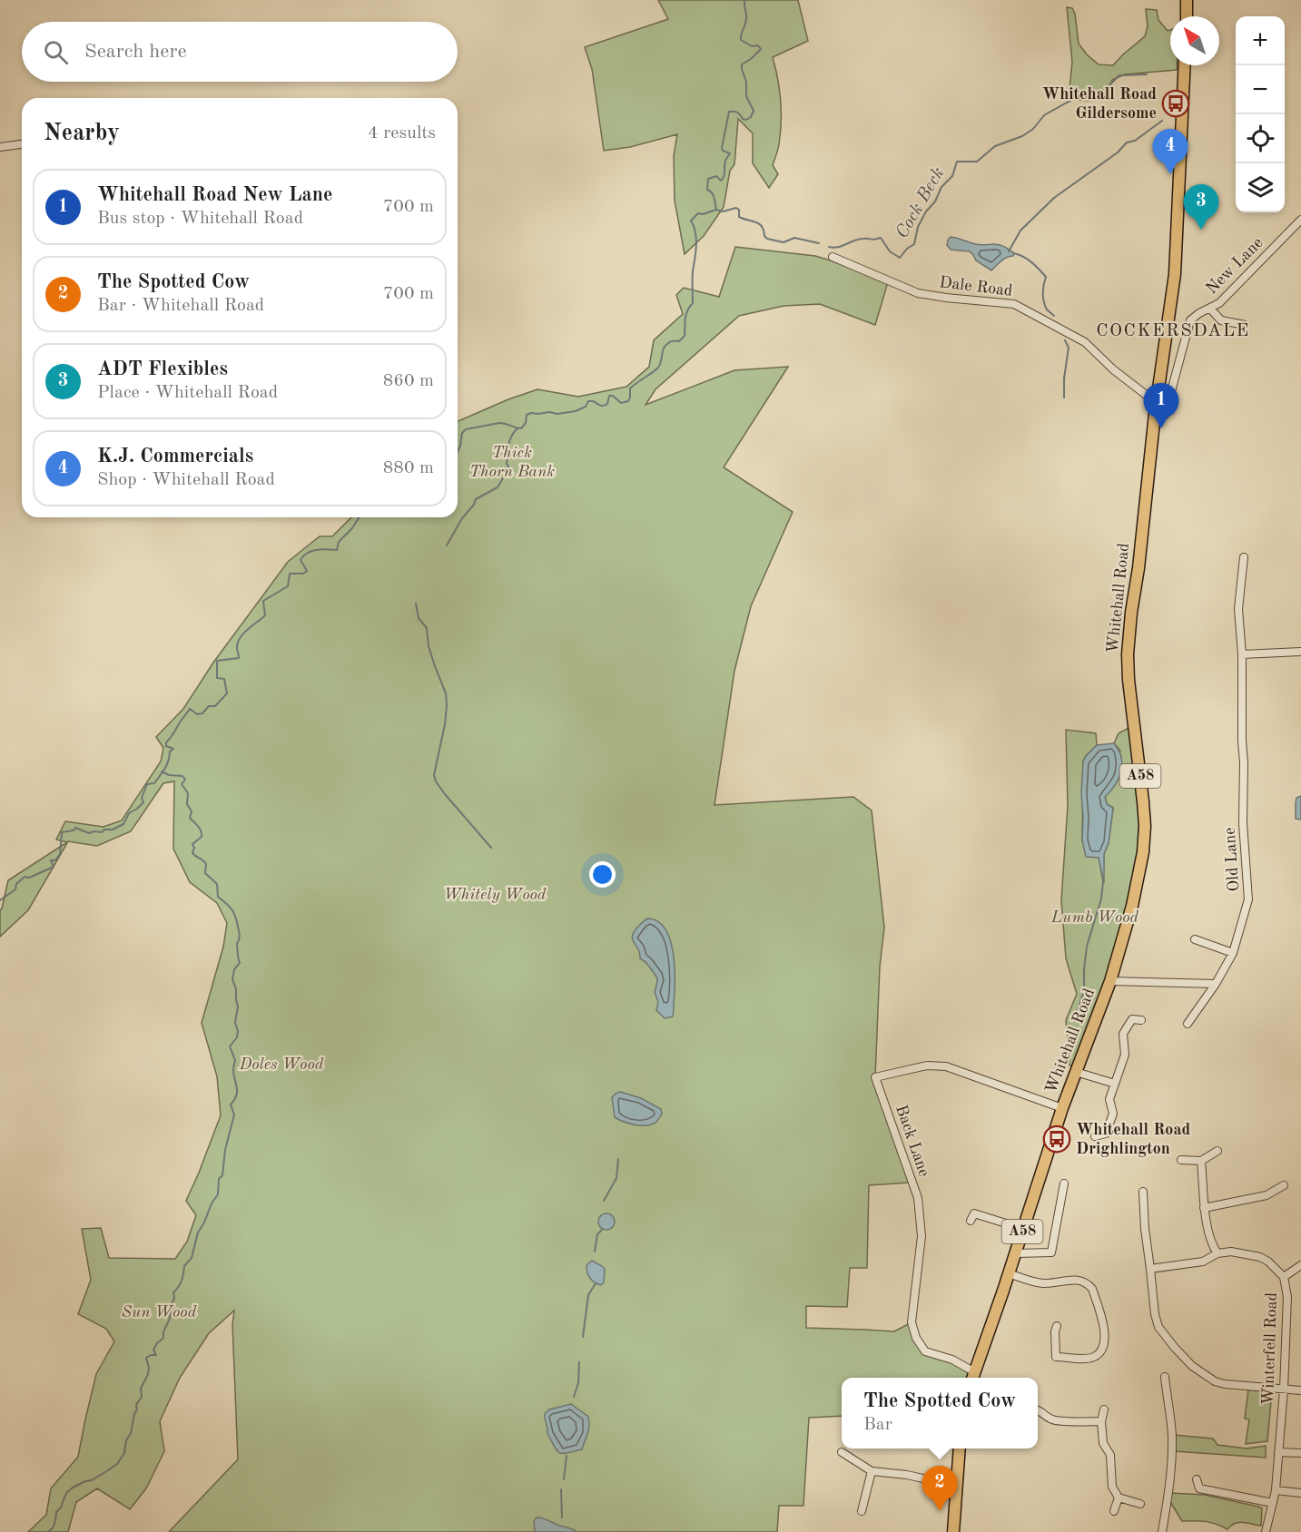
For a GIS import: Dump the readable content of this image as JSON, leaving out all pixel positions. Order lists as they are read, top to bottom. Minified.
{"streets":{"main road":["Whitehall Road","A58"],"street":["New Lane","Dale Road","Old Lane","Back Lane","Winterfell Road"]},"crossings":[["New Lane","Dale Road"],["New Lane","Whitehall Road"],["Dale Road","Whitehall Road"],["Whitehall Road","Back Lane"]],"districts":["COCKERSDALE"],"water":["Cock Beck"],"parks":["Thick Thorn Bank","Whitely Wood","Lumb Wood","Doles Wood","Sun Wood"],"places":{"bus stop":["Whitehall Road Gildersome","Whitehall Road Drighlington"]},"north":"top left","page":{"map_buttons":["+","−"],"search":"Search here","heading":["Nearby","4 results"],"pins":["4","3","1","2"],"list":[{"mark":"1","name":"Whitehall Road New Lane","note":"Bus stop · Whitehall Road","value":"700 m"},{"mark":"2","name":"The Spotted Cow","note":"Bar · Whitehall Road","value":"700 m"},{"mark":"3","name":"ADT Flexibles","note":"Place · Whitehall Road","value":"860 m"},{"mark":"4","name":"K.J. Commercials","note":"Shop · Whitehall Road","value":"880 m"}],"popup":["The Spotted Cow","Bar"]}}
